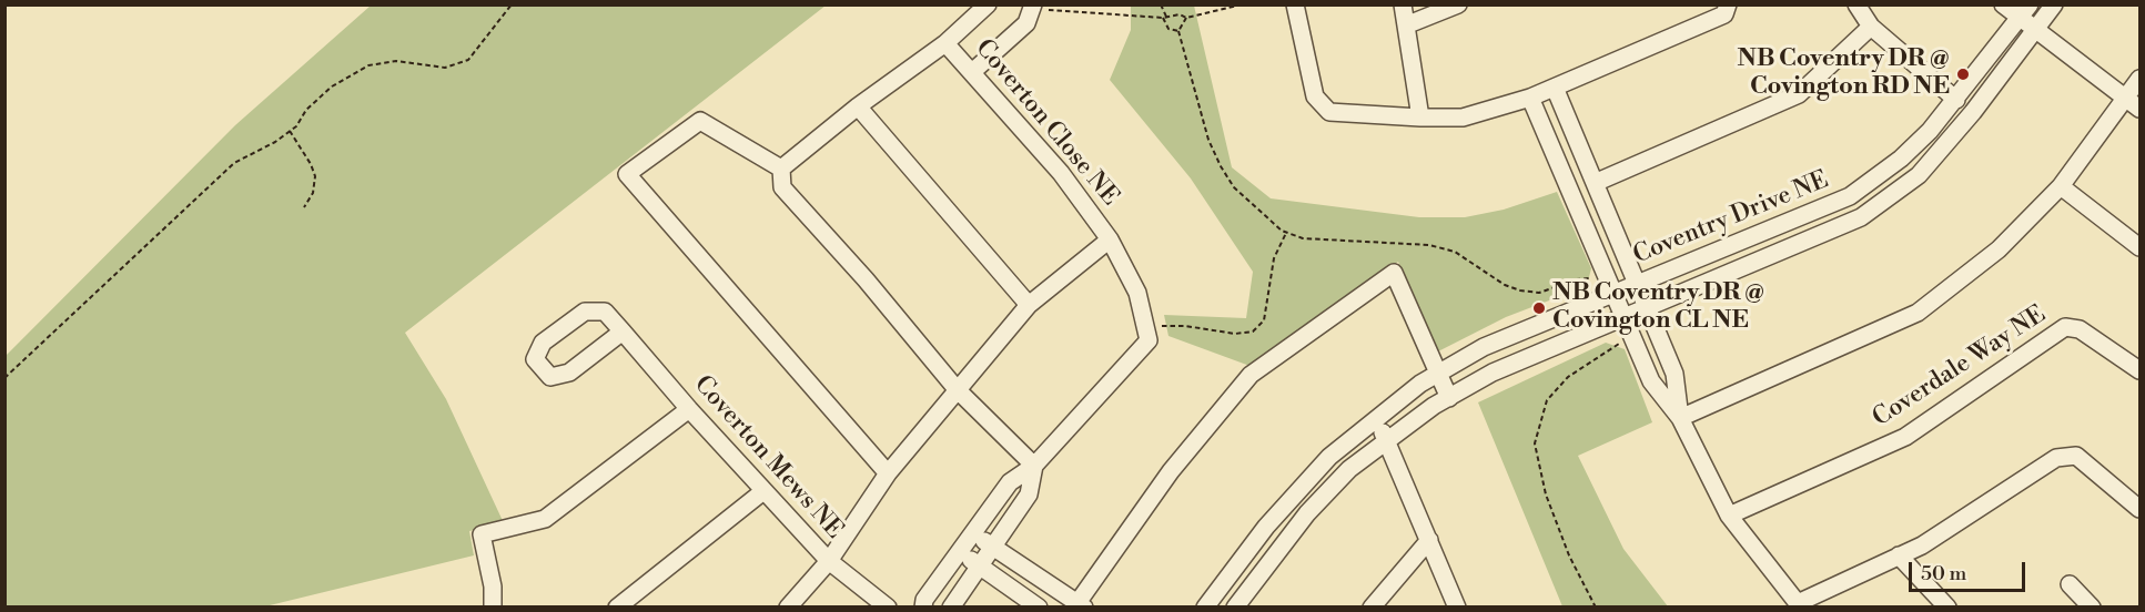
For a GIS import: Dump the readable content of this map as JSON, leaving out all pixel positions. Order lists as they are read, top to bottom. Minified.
{"streets":{"street":["Coverton Close NE","Coventry Drive NE","Coverdale Way NE","Coverton Mews NE"]},"places":["NB Coventry DR @ Covington RD NE","NB Coventry DR @ Covington CL NE"],"scale_bar":"50 m"}
